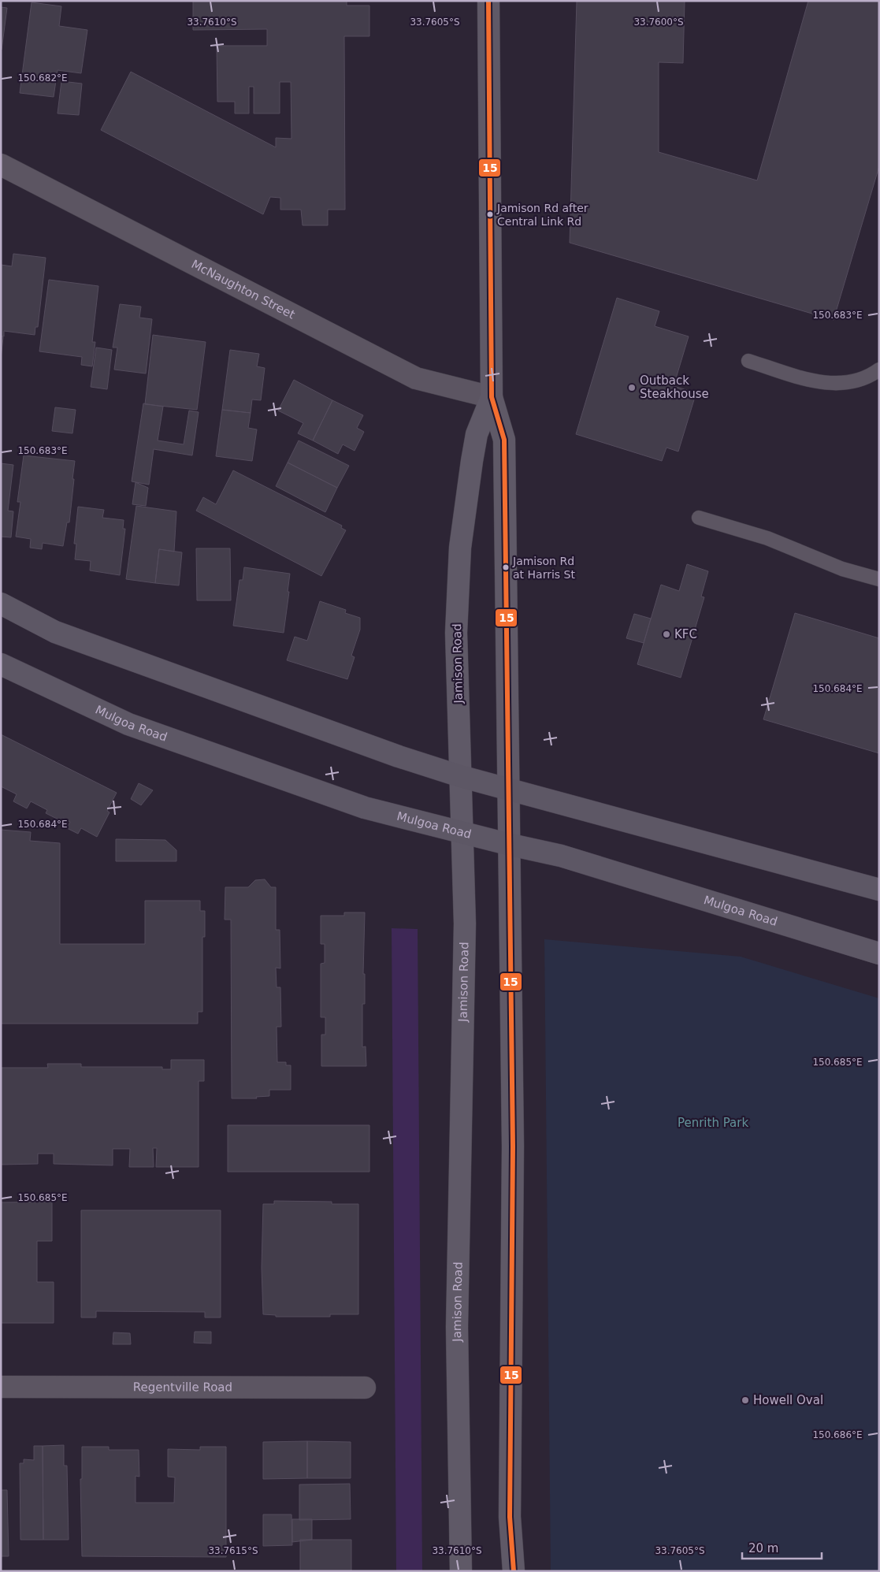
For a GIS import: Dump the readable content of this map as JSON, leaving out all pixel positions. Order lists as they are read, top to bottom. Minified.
{"streets":{"main road":["Jamison Road","Mulgoa Road"],"street":["McNaughton Street","Regentville Road"]},"crossings":[["McNaughton Street","Jamison Road"],["Jamison Road","Mulgoa Road"]],"parks":["Penrith Park"],"places":["Jamison Rd after Central Link Rd","Outback Steakhouse","Jamison Rd at Harris St","KFC","Howell Oval"],"lines":["transit line 15"],"scale_bar":"20 m","coordinates":["33.7610°S","33.7605°S","33.7600°S","150.682°E","150.683°E","150.684°E","150.685°E","150.686°E","33.7615°S"]}
